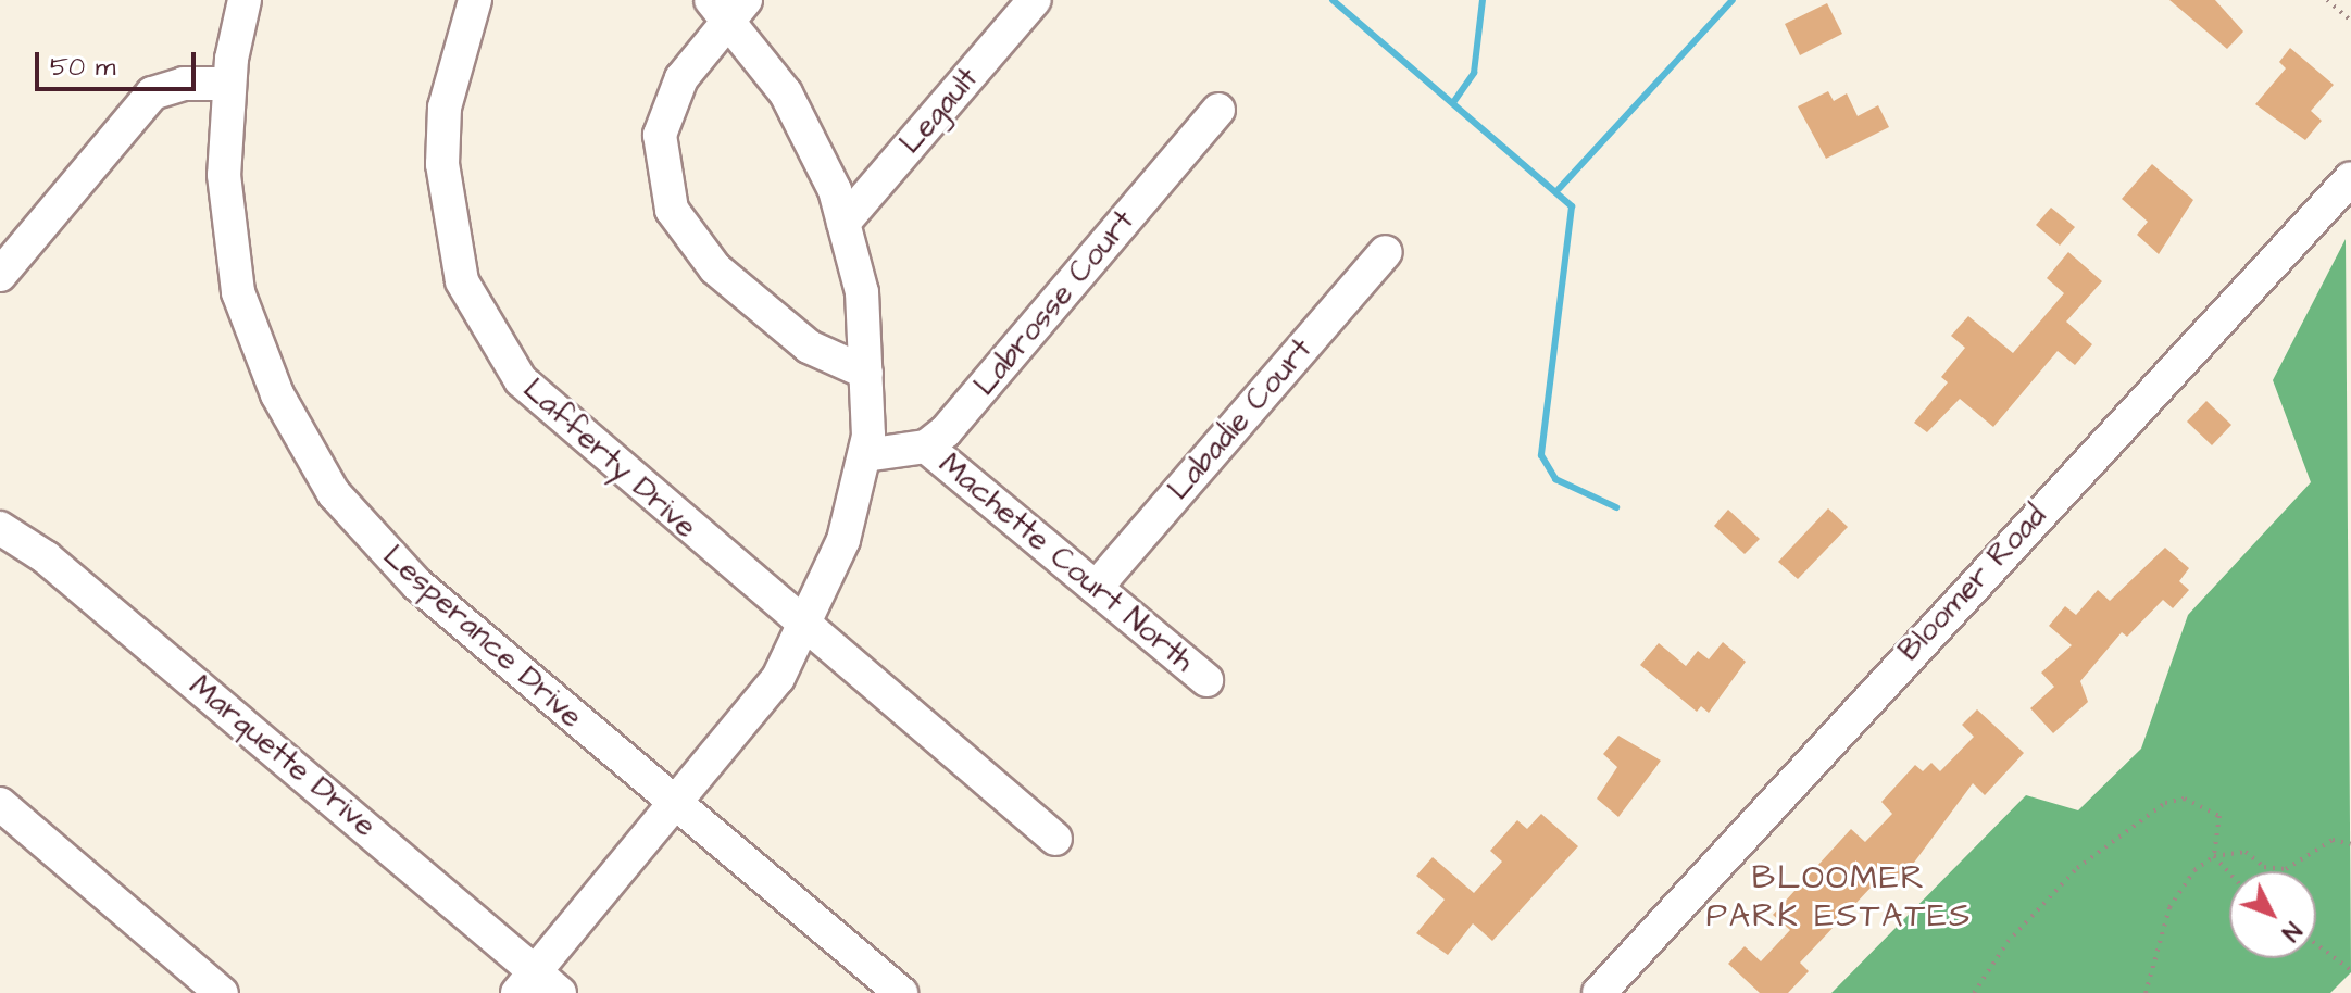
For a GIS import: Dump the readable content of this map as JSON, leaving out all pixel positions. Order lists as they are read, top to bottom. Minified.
{"streets":{"street":["Legault","Labrosse Court","Labadie Court","Lafferty Drive","Machette Court North","Bloomer Road","Lesperance Drive","Marquette Drive"]},"crossings":[["Labrosse Court","Machette Court North"],["Labadie Court","Machette Court North"]],"districts":["BLOOMER PARK ESTATES"],"scale_bar":"50 m","north":"bottom right"}
